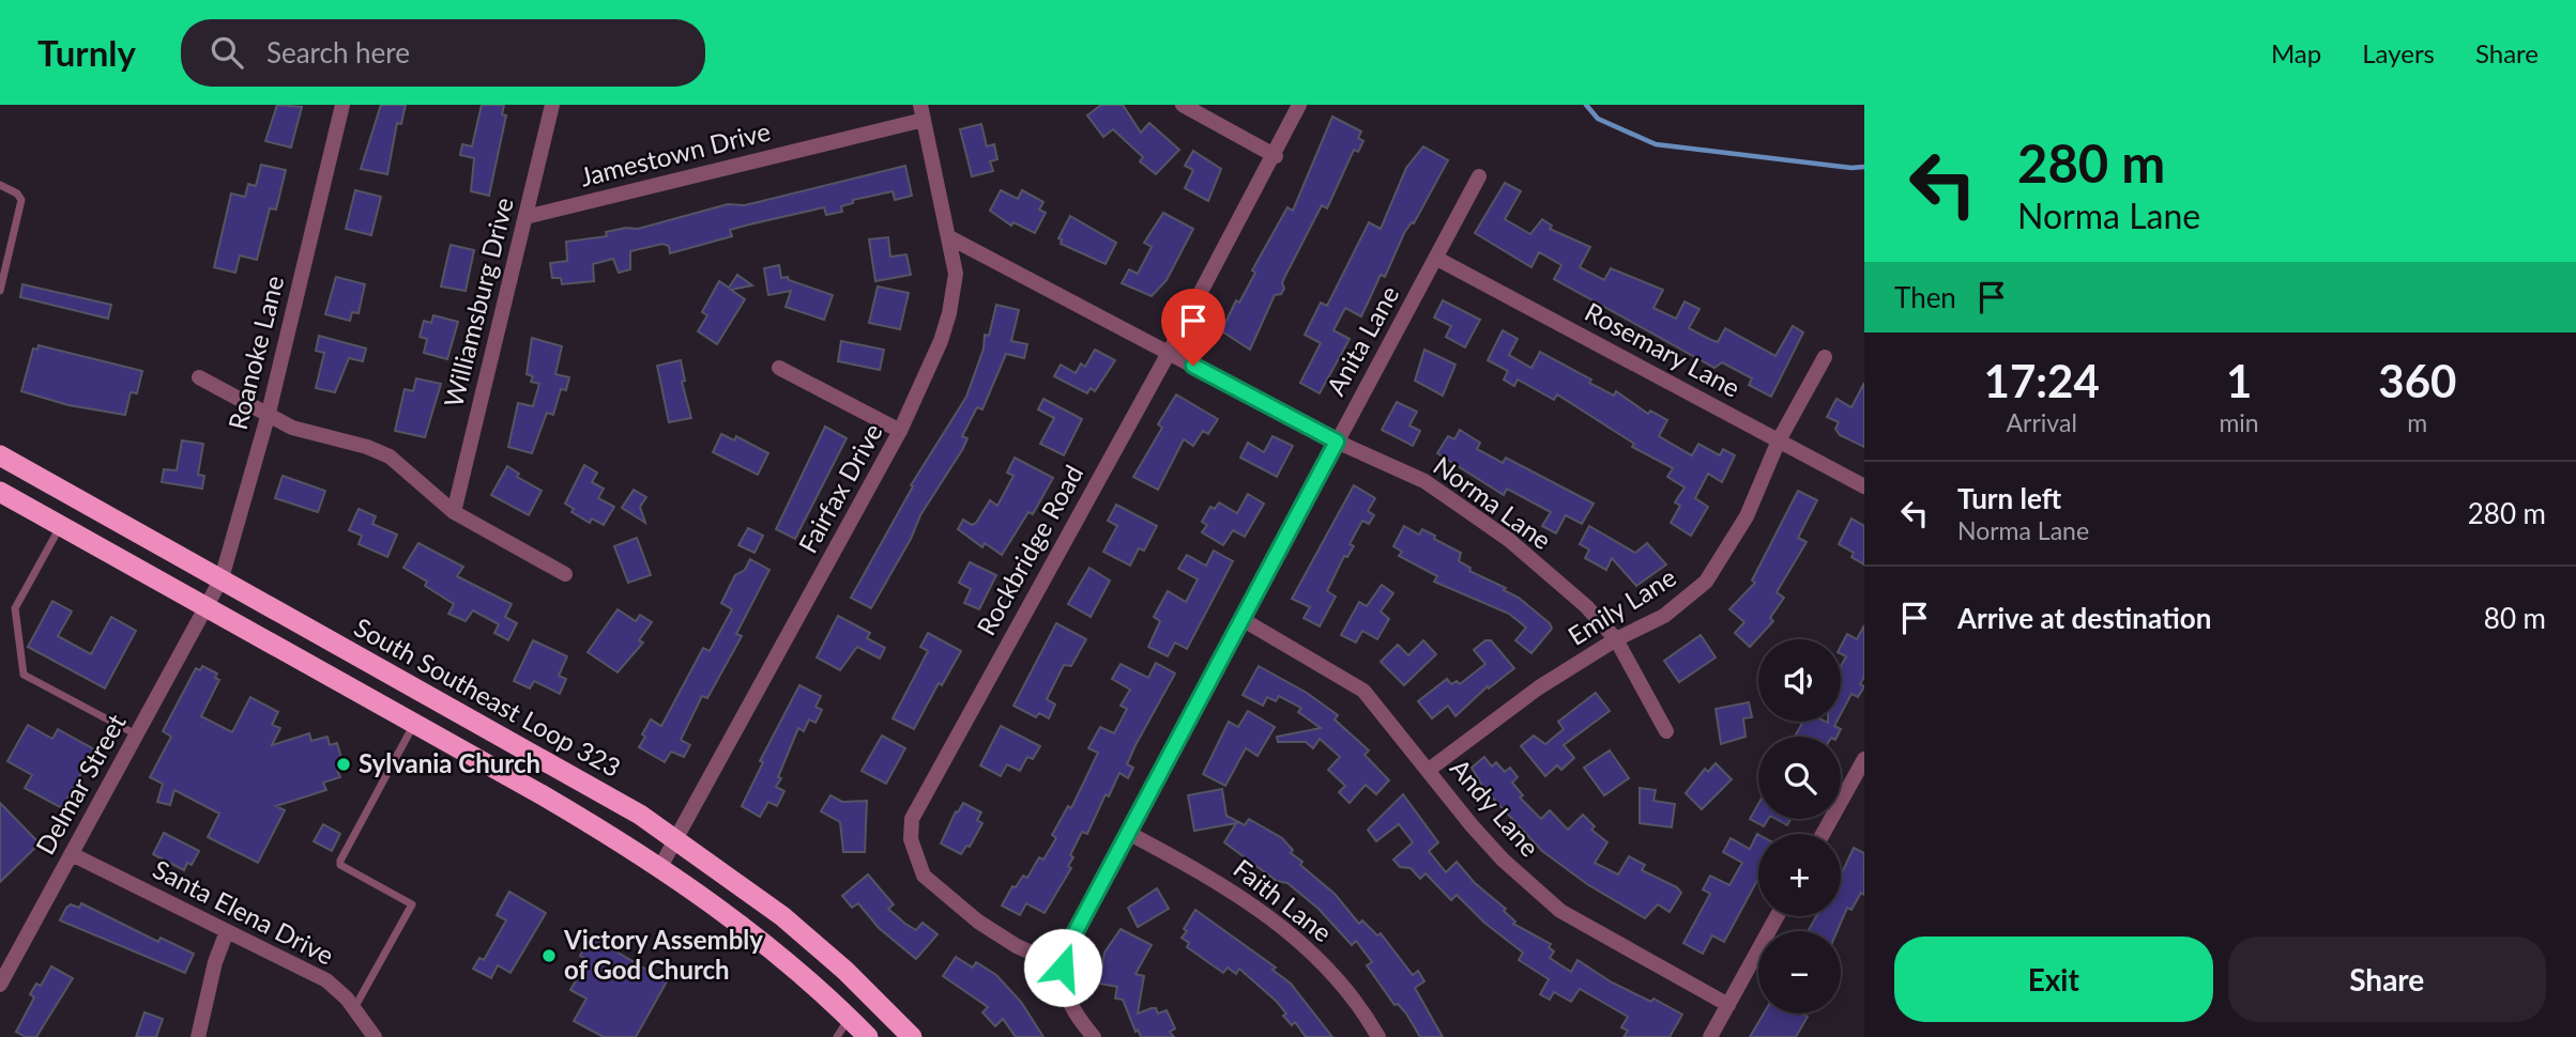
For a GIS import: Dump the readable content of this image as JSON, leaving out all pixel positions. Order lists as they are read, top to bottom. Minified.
{"streets":{"highway":["South Southeast Loop 323"],"street":["Jamestown Drive","Williamsburg Drive","Anita Lane","Rosemary Lane","Roanoke Lane","Fairfax Drive","Norma Lane","Rockbridge Road","Emily Lane","Delmar Street","Andy Lane","Faith Lane","Santa Elena Drive"]},"crossings":[["Jamestown Drive","Williamsburg Drive"],["Jamestown Drive","Fairfax Drive"],["Anita Lane","Rosemary Lane"],["Anita Lane","Norma Lane"],["Anita Lane","Rockbridge Road"],["Anita Lane","Andy Lane"],["Anita Lane","Faith Lane"],["Rosemary Lane","Emily Lane"],["Roanoke Lane","South Southeast Loop 323"],["Roanoke Lane","Delmar Street"],["Fairfax Drive","Norma Lane"],["Fairfax Drive","South Southeast Loop 323"],["Norma Lane","Rockbridge Road"],["Norma Lane","Emily Lane"],["Emily Lane","Andy Lane"],["Delmar Street","Santa Elena Drive"]],"places":["Sylvania Church","Victory Assembly of God Church"],"page":{"header":"Turnly","search":"Search here","nav":["Map","Layers","Share"],"turn":["280 m","Norma Lane"],"then":"Then","eta":["17:24","Arrival","1","min","360","m"],"list":[{"name":"Turn left","note":"Norma Lane","value":"280 m"},{"name":"Arrive at destination","value":"80 m"}],"map_buttons":["+","−"],"buttons":["Exit","Share"]}}
